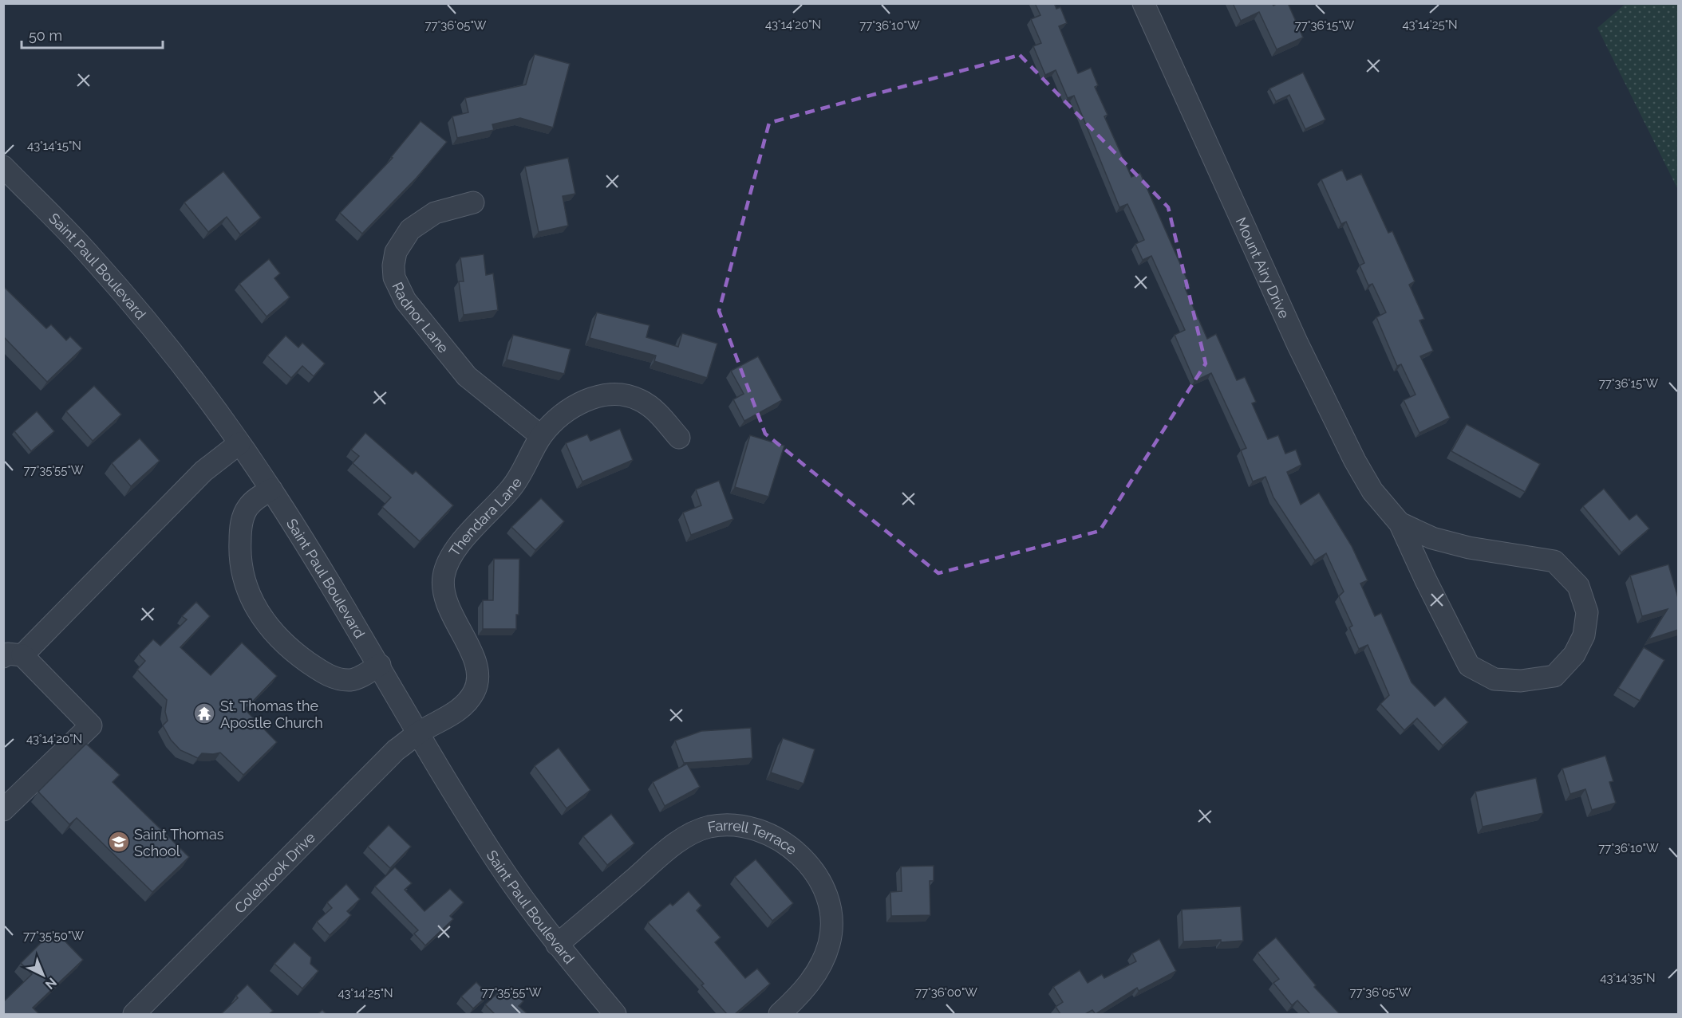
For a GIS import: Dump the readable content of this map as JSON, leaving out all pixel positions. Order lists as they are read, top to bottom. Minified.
{"streets":{"street":["Saint Paul Boulevard","Mount Airy Drive","Radnor Lane","Thendara Lane","Farrell Terrace","Colebrook Drive"]},"crossings":[["Saint Paul Boulevard","Thendara Lane"],["Saint Paul Boulevard","Farrell Terrace"],["Saint Paul Boulevard","Colebrook Drive"],["Radnor Lane","Thendara Lane"],["Thendara Lane","Colebrook Drive"]],"places":{"temple":["St. Thomas the Apostle Church"],"school or university":["Saint Thomas School"]},"scale_bar":"50 m","north":"bottom right","coordinates":["43°14'20\"N","43°14'25\"N","77°36'05\"W","77°36'10\"W","77°36'15\"W","43°14'15\"N","77°35'55\"W","77°35'50\"W","43°14'35\"N","77°36'00\"W"]}
